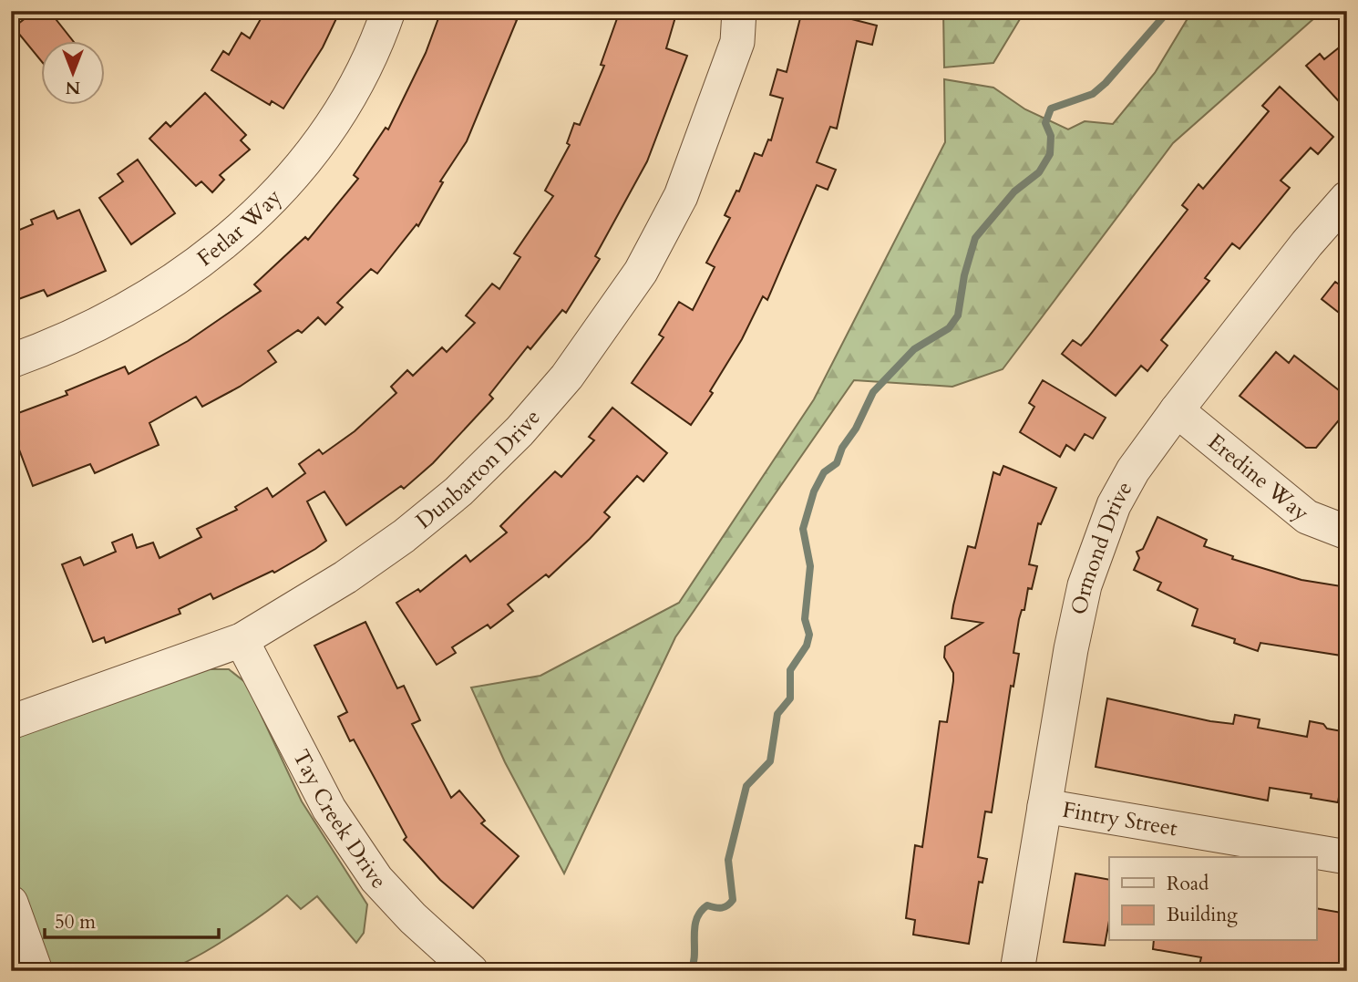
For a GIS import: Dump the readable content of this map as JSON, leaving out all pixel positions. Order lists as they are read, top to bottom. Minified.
{"streets":{"street":["Fetlar Way","Dunbarton Drive","Eredine Way","Ormond Drive","Tay Creek Drive","Fintry Street"]},"crossings":[["Dunbarton Drive","Tay Creek Drive"],["Eredine Way","Ormond Drive"],["Ormond Drive","Fintry Street"]],"legend":["Road","Building"],"scale_bar":"50 m","north":"bottom"}
